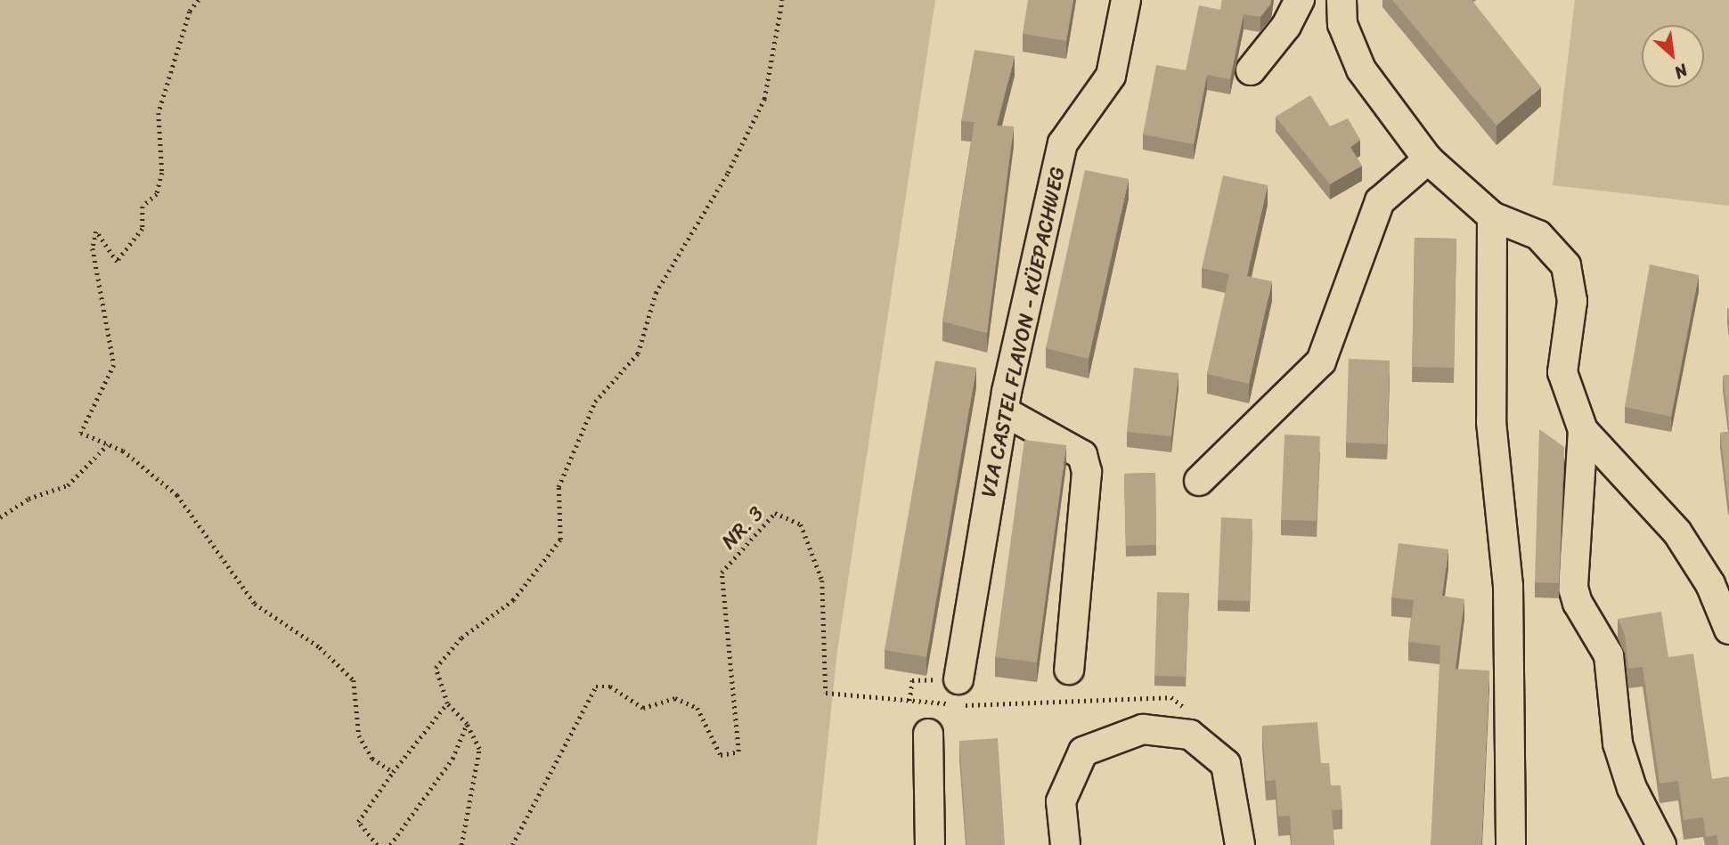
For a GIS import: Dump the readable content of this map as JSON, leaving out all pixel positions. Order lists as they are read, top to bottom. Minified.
{"streets":{"street":["VIA CASTEL FLAVON - KÜEPACHWEG"],"path":["NR. 3"]},"crossings":[["VIA CASTEL FLAVON - KÜEPACHWEG","NR. 3"]],"north":"bottom right"}
